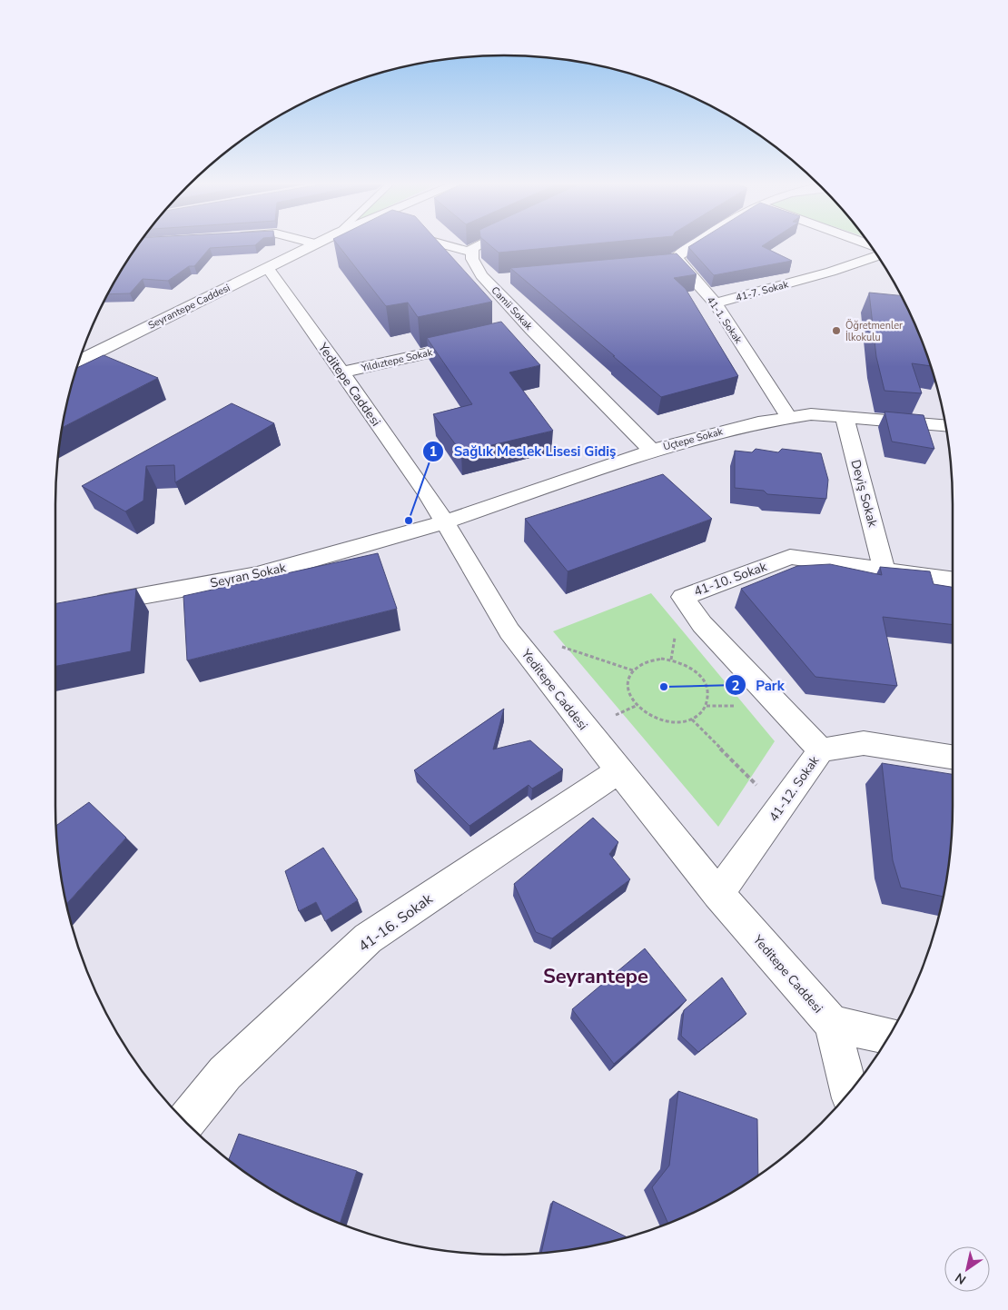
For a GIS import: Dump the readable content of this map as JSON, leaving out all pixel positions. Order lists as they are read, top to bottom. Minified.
{"streets":{"street":["41-7. Sokak","Seyrantepe Caddesi","Camii Sokak","41-1. Sokak","Yıldıztepe Sokak","Yeditepe Caddesi","Üçtepe Sokak","Deyiş Sokak","Seyran Sokak","41-10. Sokak","41-12. Sokak","41-16. Sokak"]},"crossings":[["41-7. Sokak","41-1. Sokak"],["Seyrantepe Caddesi","Yeditepe Caddesi"],["Camii Sokak","Üçtepe Sokak"],["41-1. Sokak","Üçtepe Sokak"],["Yıldıztepe Sokak","Yeditepe Caddesi"],["Yeditepe Caddesi","Üçtepe Sokak"],["Yeditepe Caddesi","Seyran Sokak"],["Yeditepe Caddesi","41-12. Sokak"],["Yeditepe Caddesi","41-16. Sokak"],["Üçtepe Sokak","Deyiş Sokak"],["Üçtepe Sokak","Seyran Sokak"],["Deyiş Sokak","41-10. Sokak"],["41-10. Sokak","41-12. Sokak"]],"districts":["Seyrantepe"],"places":["Öğretmenler İlkokulu","Sağlık Meslek Lisesi Gidiş","Park"],"north":"bottom left"}
